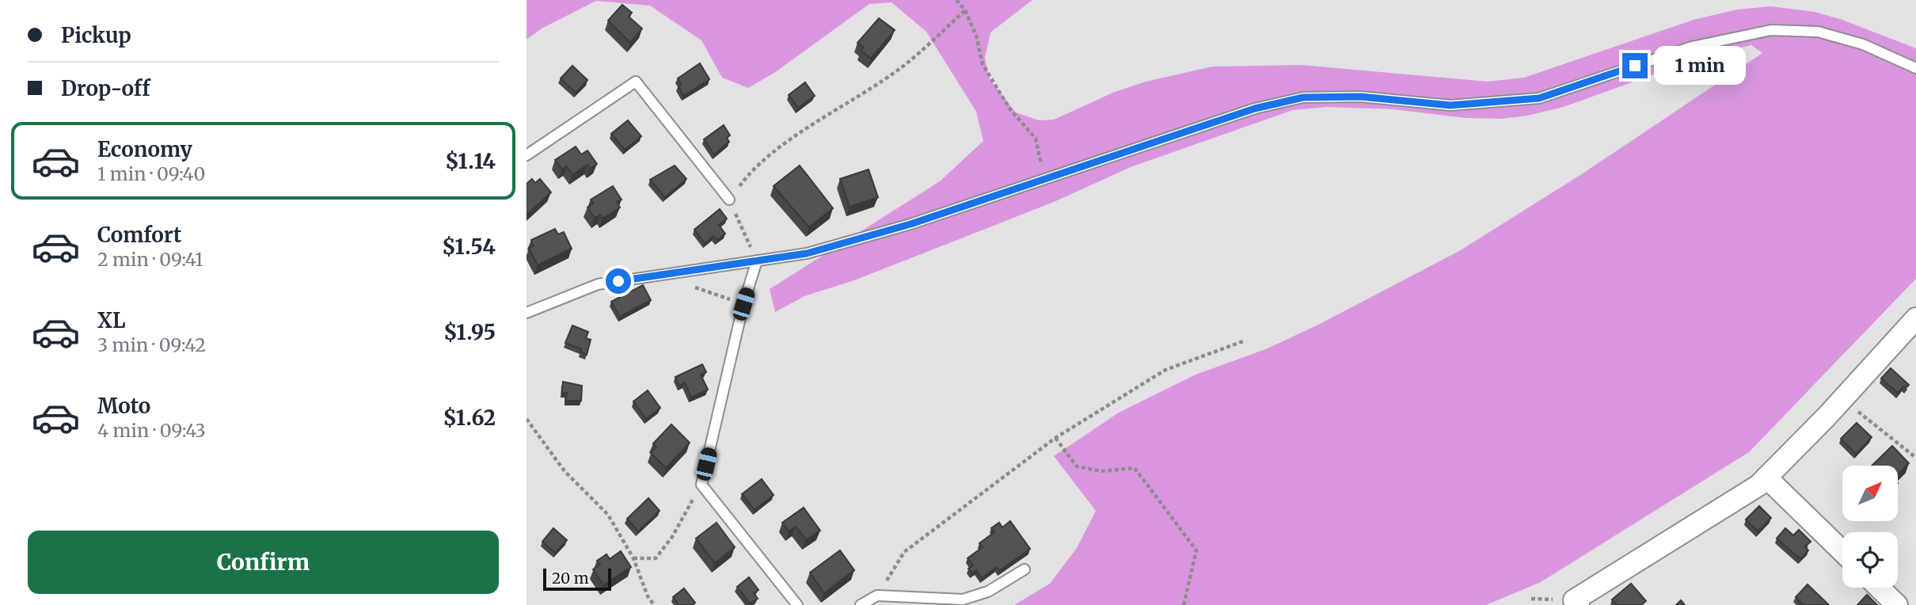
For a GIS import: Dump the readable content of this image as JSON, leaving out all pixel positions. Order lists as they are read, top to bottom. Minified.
{"scale_bar":"20 m","north":"top right","page":{"banner":["Pickup","Drop-off"],"bubble":"1 min","list":[{"name":"Economy","note":"1 min · 09:40","value":"$1.14"},{"name":"Comfort","note":"2 min · 09:41","value":"$1.54"},{"name":"XL","note":"3 min · 09:42","value":"$1.95"},{"name":"Moto","note":"4 min · 09:43","value":"$1.62"}],"buttons":"Confirm","scale":"20 m"}}
